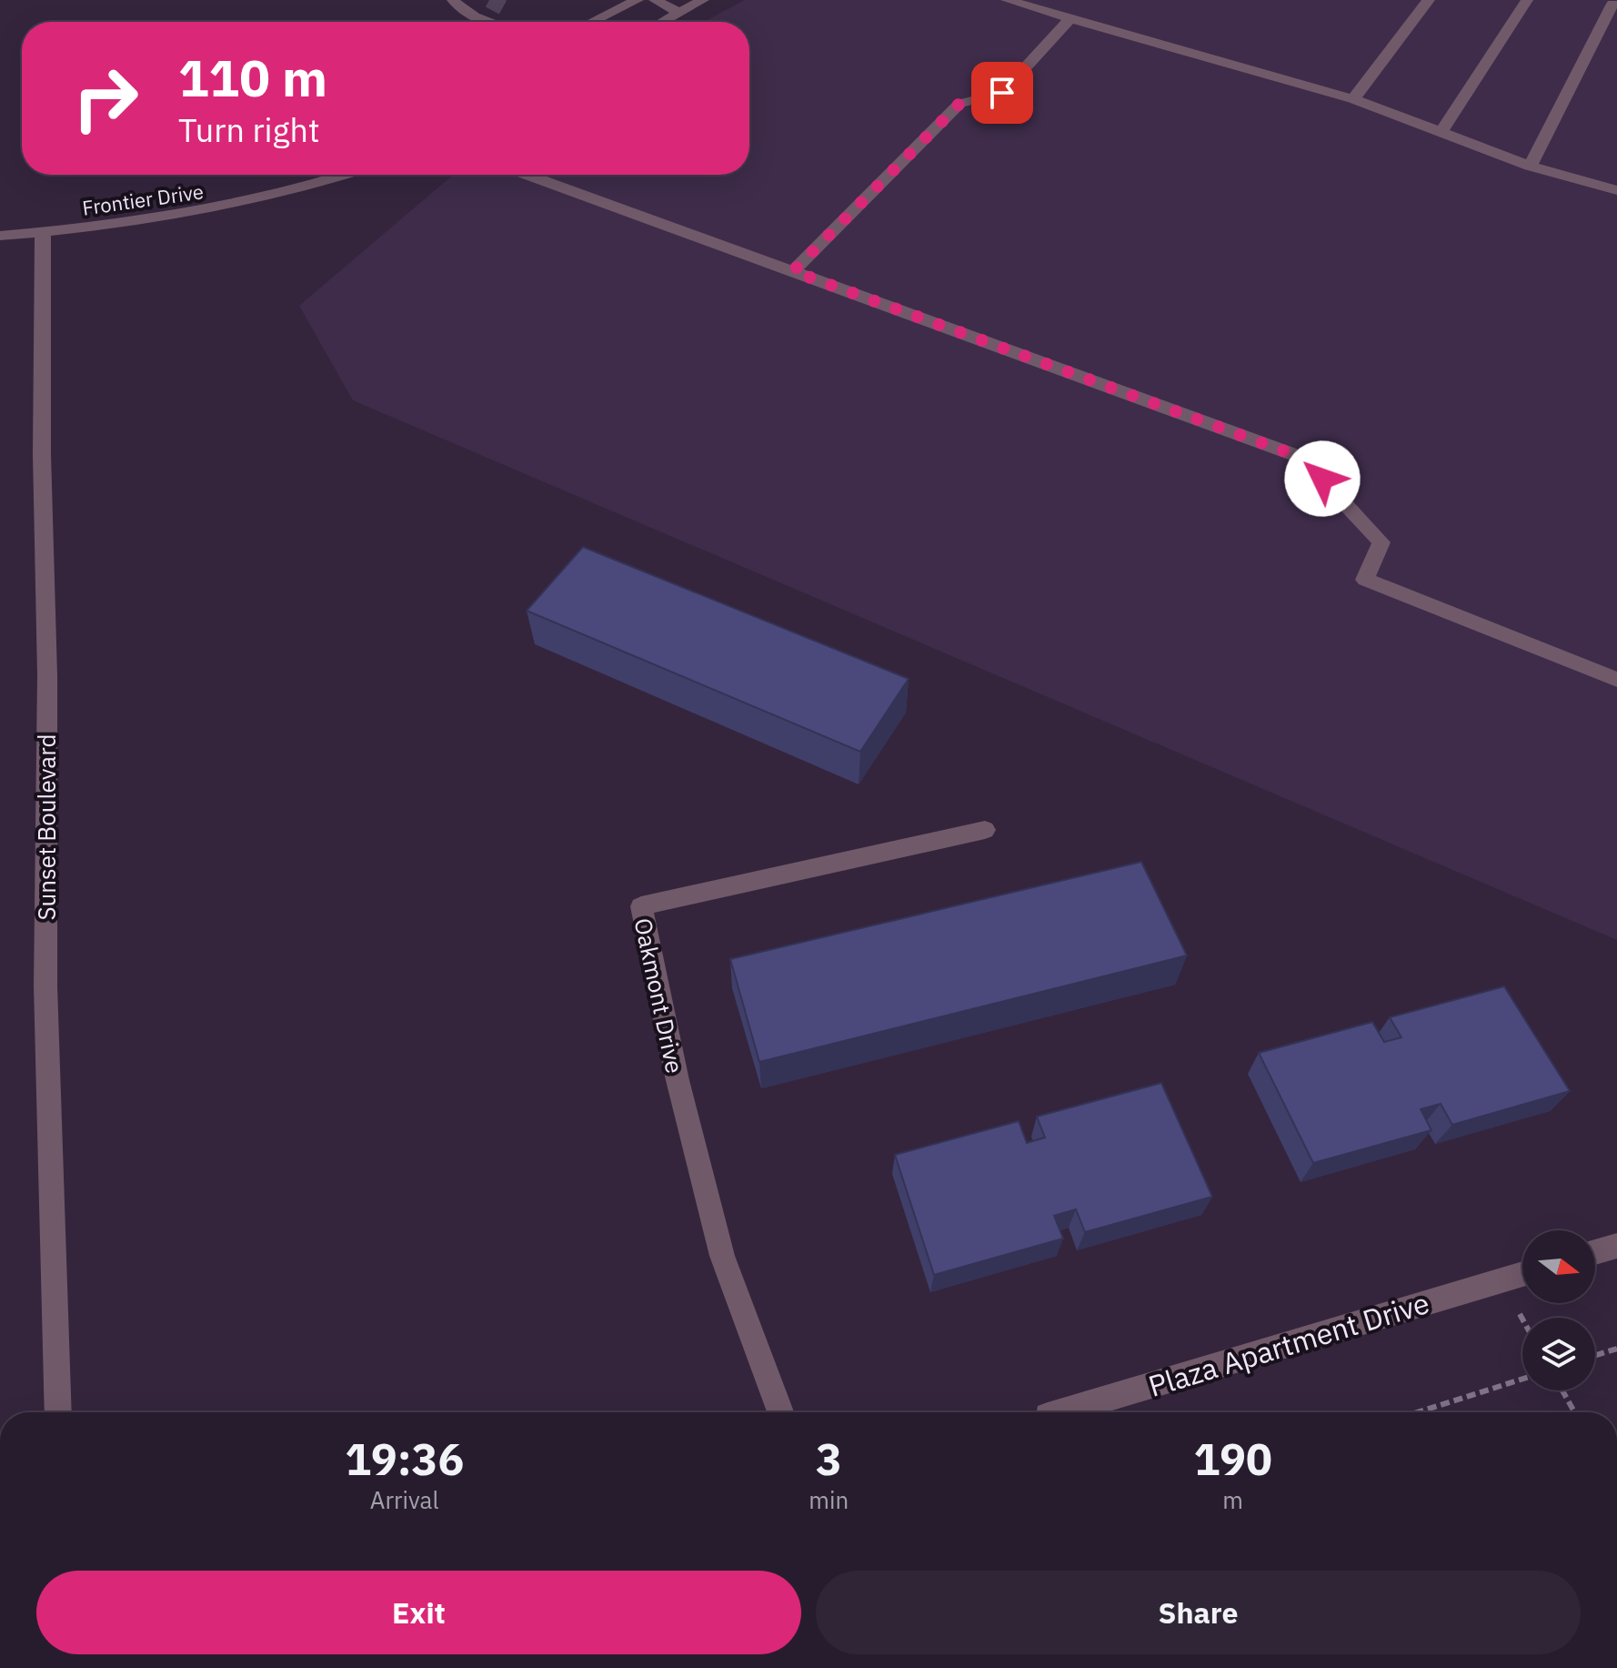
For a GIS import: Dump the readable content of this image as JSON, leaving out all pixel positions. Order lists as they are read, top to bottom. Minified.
{"streets":{"street":["Frontier Drive","Sunset Boulevard","Oakmont Drive","Plaza Apartment Drive"]},"crossings":[["Frontier Drive","Sunset Boulevard"]],"north":"right","page":{"turn":["110 m","Turn right"],"eta":["19:36","Arrival","3","min","190","m"],"buttons":["Exit","Share"]}}
